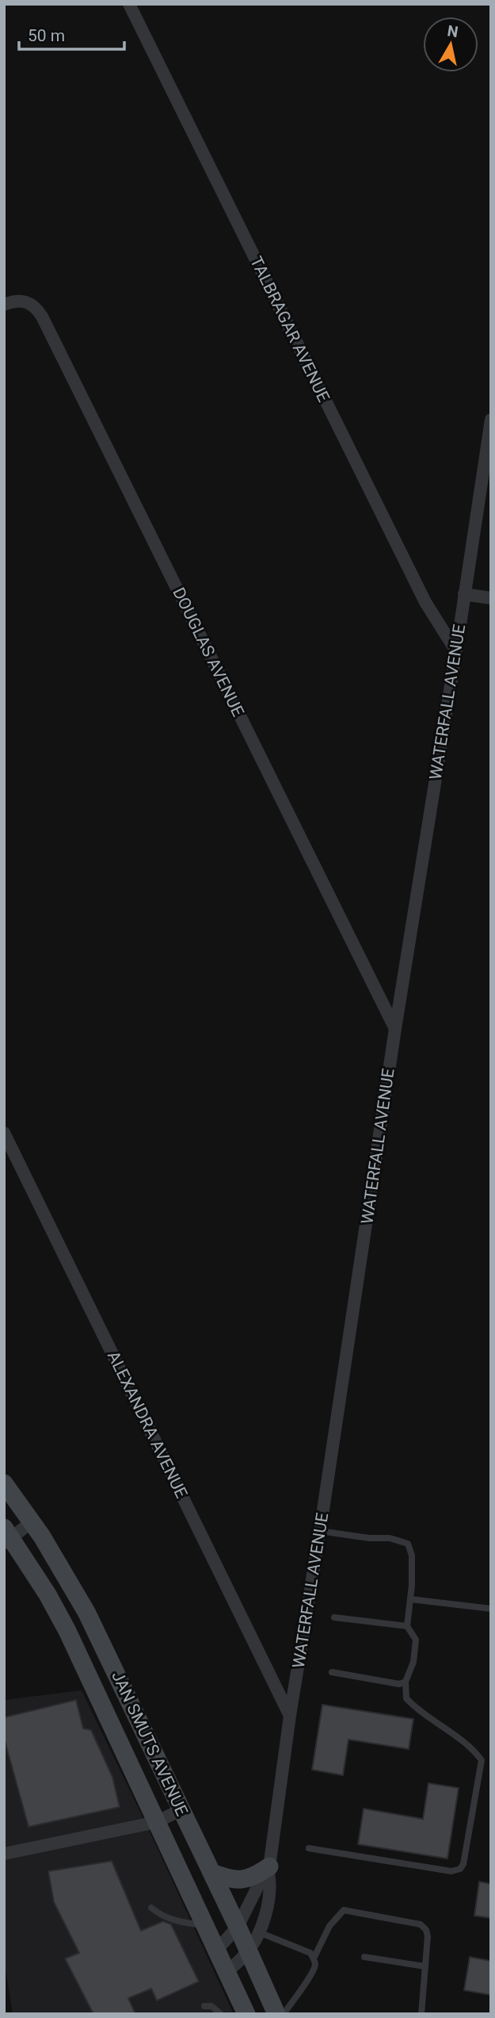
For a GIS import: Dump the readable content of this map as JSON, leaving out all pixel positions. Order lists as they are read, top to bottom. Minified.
{"streets":{"main road":["JAN SMUTS AVENUE"],"street":["TALBRAGAR AVENUE","DOUGLAS AVENUE","WATERFALL AVENUE","ALEXANDRA AVENUE"]},"crossings":[["TALBRAGAR AVENUE","WATERFALL AVENUE"],["DOUGLAS AVENUE","WATERFALL AVENUE"],["WATERFALL AVENUE","ALEXANDRA AVENUE"],["WATERFALL AVENUE","JAN SMUTS AVENUE"]],"scale_bar":"50 m","north":"top"}
